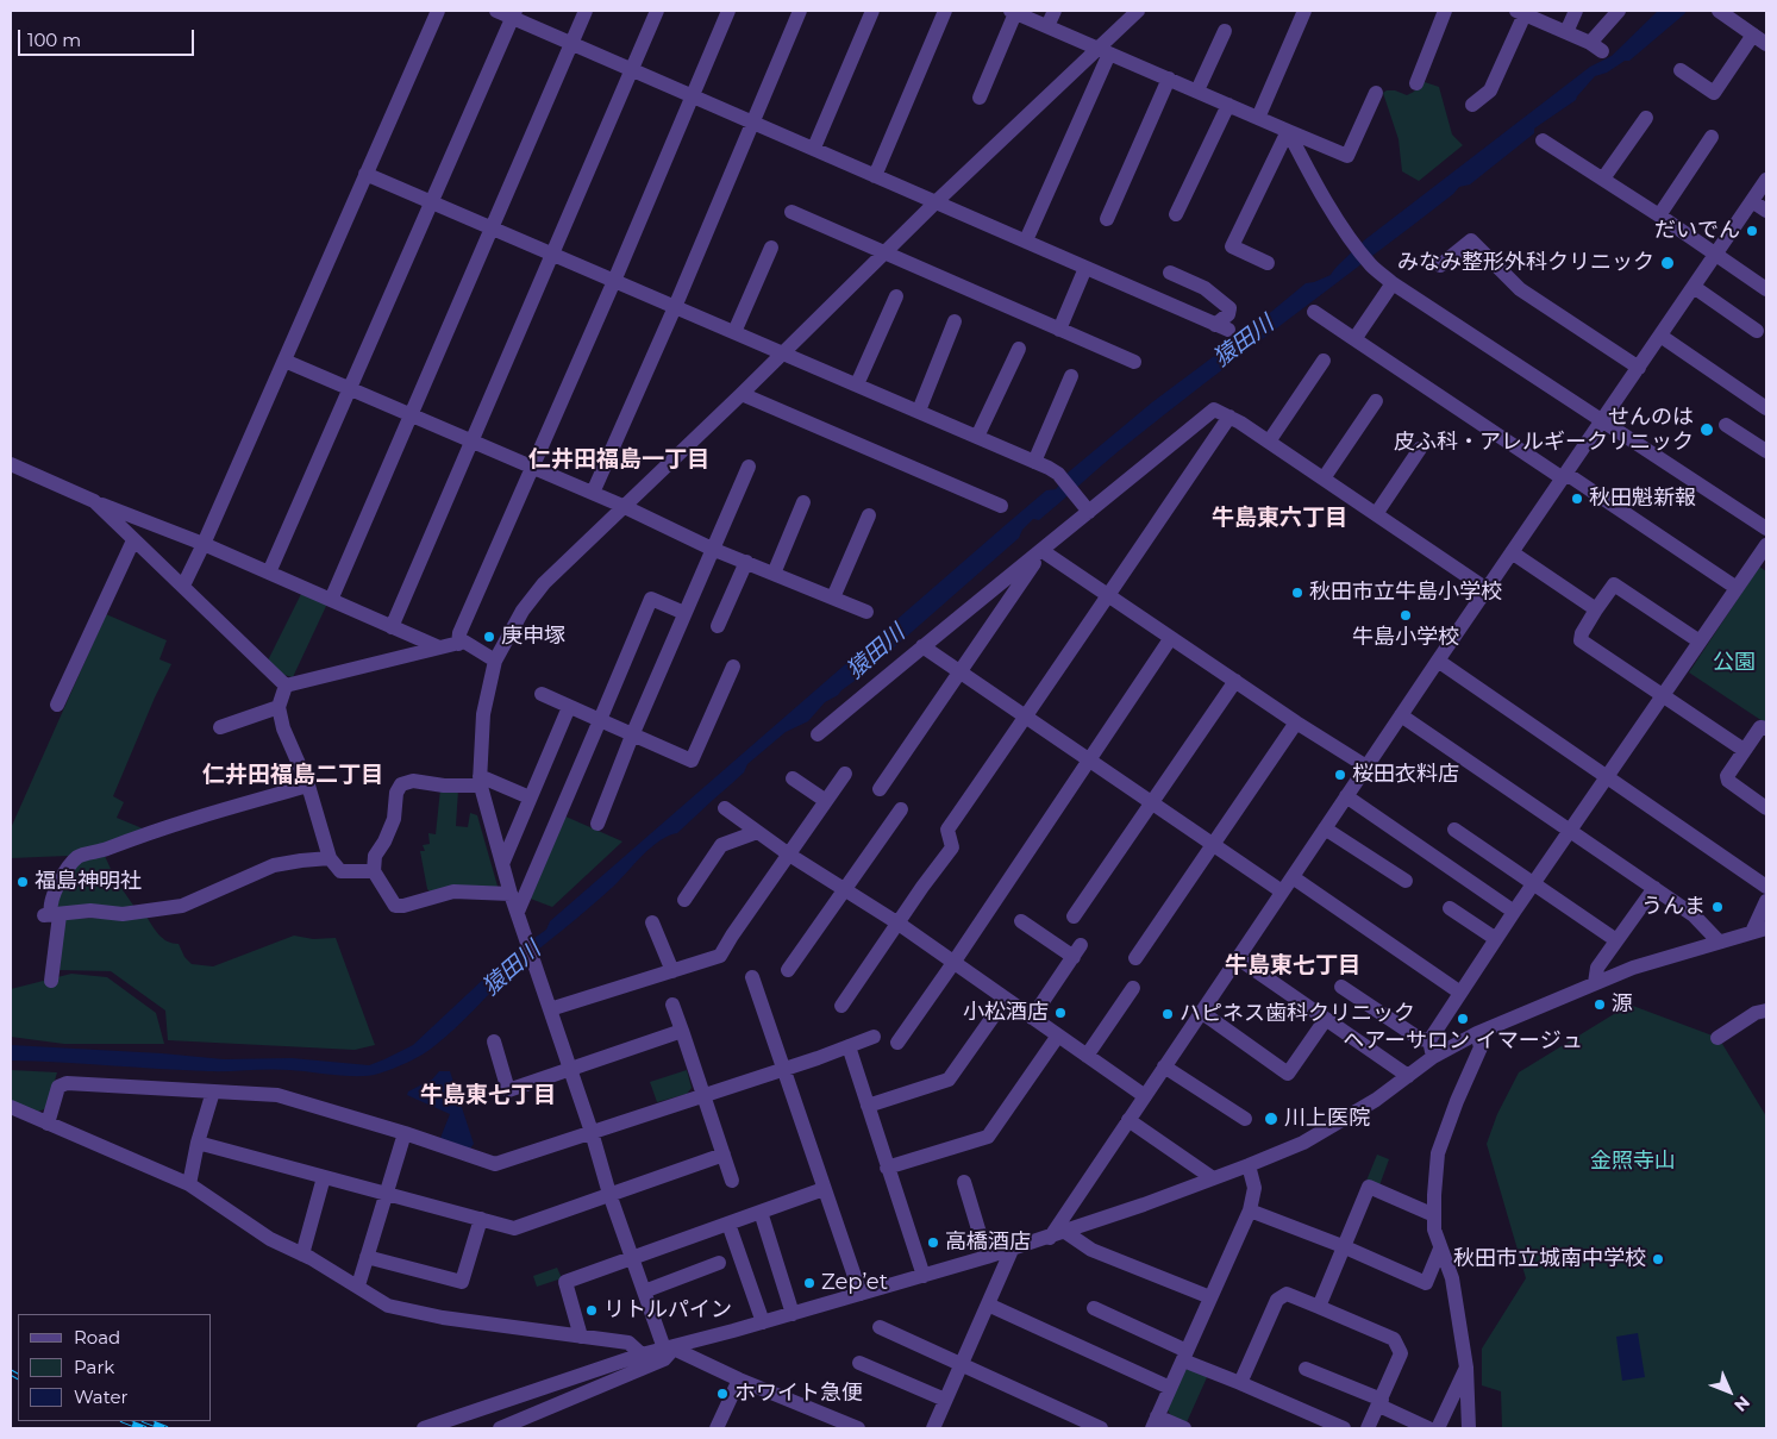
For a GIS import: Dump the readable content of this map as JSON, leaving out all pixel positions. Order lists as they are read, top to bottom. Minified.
{"districts":["仁井田福島一丁目","牛島東六丁目","仁井田福島二丁目","牛島東七丁目","牛島東七丁目"],"water":["猿田川"],"parks":["公園","金照寺山"],"places":["だいでん","みなみ整形外科クリニック","せんのは 皮ふ科・アレルギークリニック","秋田魁新報","秋田市立牛島小学校","牛島小学校","庚申塚","桜田衣料店","福島神明社","うんま","源","小松酒店","ハピネス歯科クリニック","ヘアーサロン イマージュ","川上医院","高橋酒店","秋田市立城南中学校","Zep’et","リトルパイン","ホワイト急便"],"legend":["Road","Park","Water"],"scale_bar":"100 m","north":"bottom right"}
